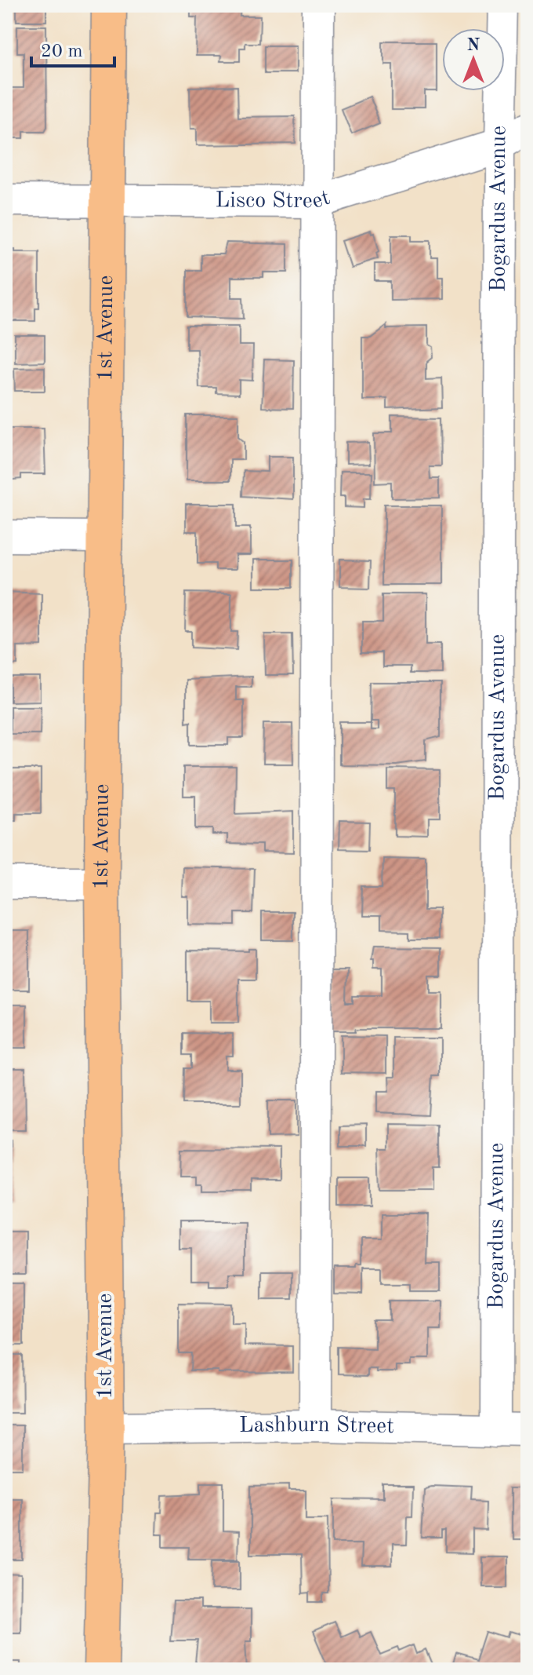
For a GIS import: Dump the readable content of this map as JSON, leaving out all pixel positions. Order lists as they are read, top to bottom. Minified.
{"streets":{"main road":["1st Avenue"],"street":["Lisco Street","Bogardus Avenue","Lashburn Street"]},"crossings":[["Lisco Street","Bogardus Avenue"],["Lisco Street","1st Avenue"],["Bogardus Avenue","Lashburn Street"],["1st Avenue","Lashburn Street"]],"scale_bar":"20 m","north":"top"}
